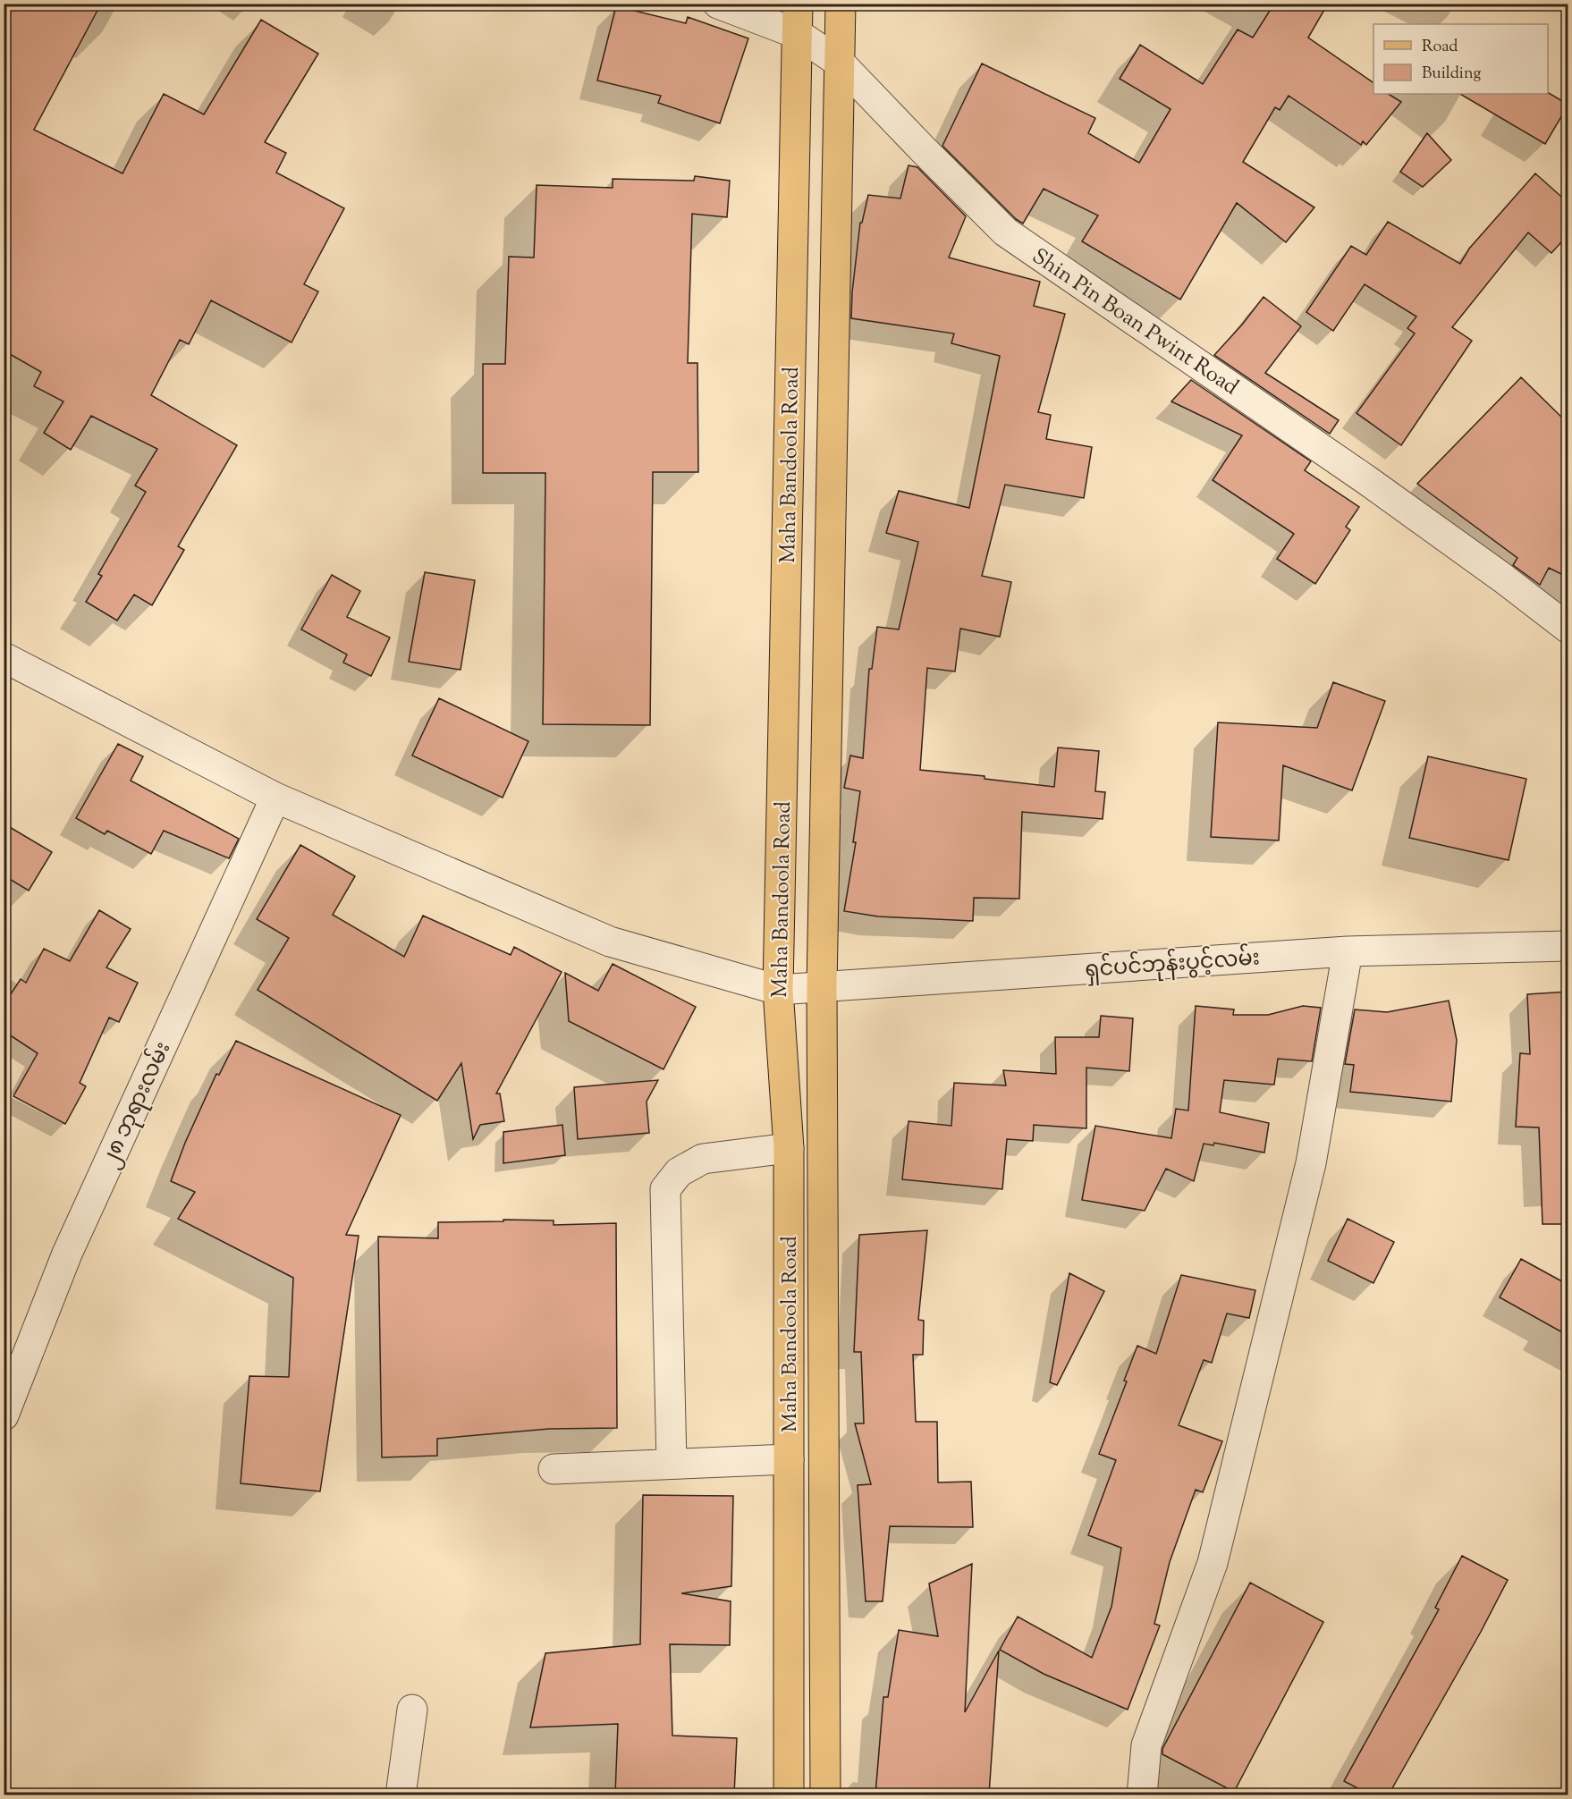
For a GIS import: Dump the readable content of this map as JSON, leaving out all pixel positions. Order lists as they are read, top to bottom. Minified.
{"streets":{"main road":["Maha Bandoola Road"],"street":["Shin Pin Boan Pwint Road","ရှင်ပင်ဘုန်းပွင့်လမ်း","၂၈ ဘုရားလမ်း"]},"crossings":[["Shin Pin Boan Pwint Road","Maha Bandoola Road"],["Maha Bandoola Road","ရှင်ပင်ဘုန်းပွင့်လမ်း"]],"legend":["Road","Building"]}
